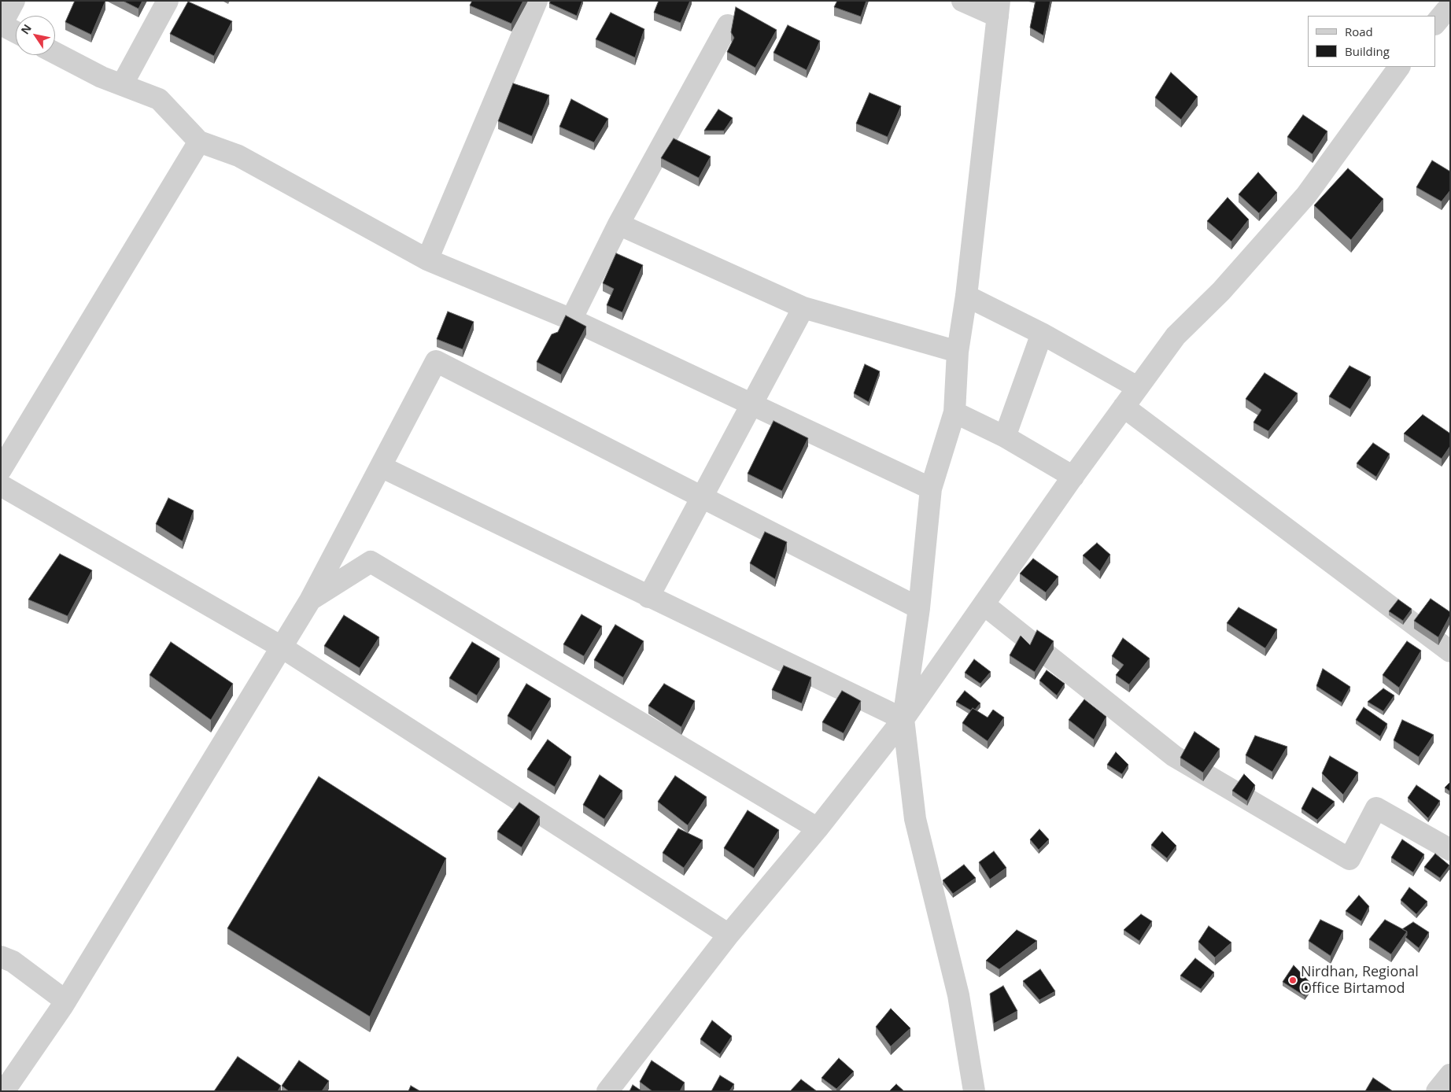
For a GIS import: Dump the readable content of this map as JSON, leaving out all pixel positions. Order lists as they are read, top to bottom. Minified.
{"places":["Nirdhan, Regional Office Birtamod"],"legend":["Road","Building"],"north":"top left"}
